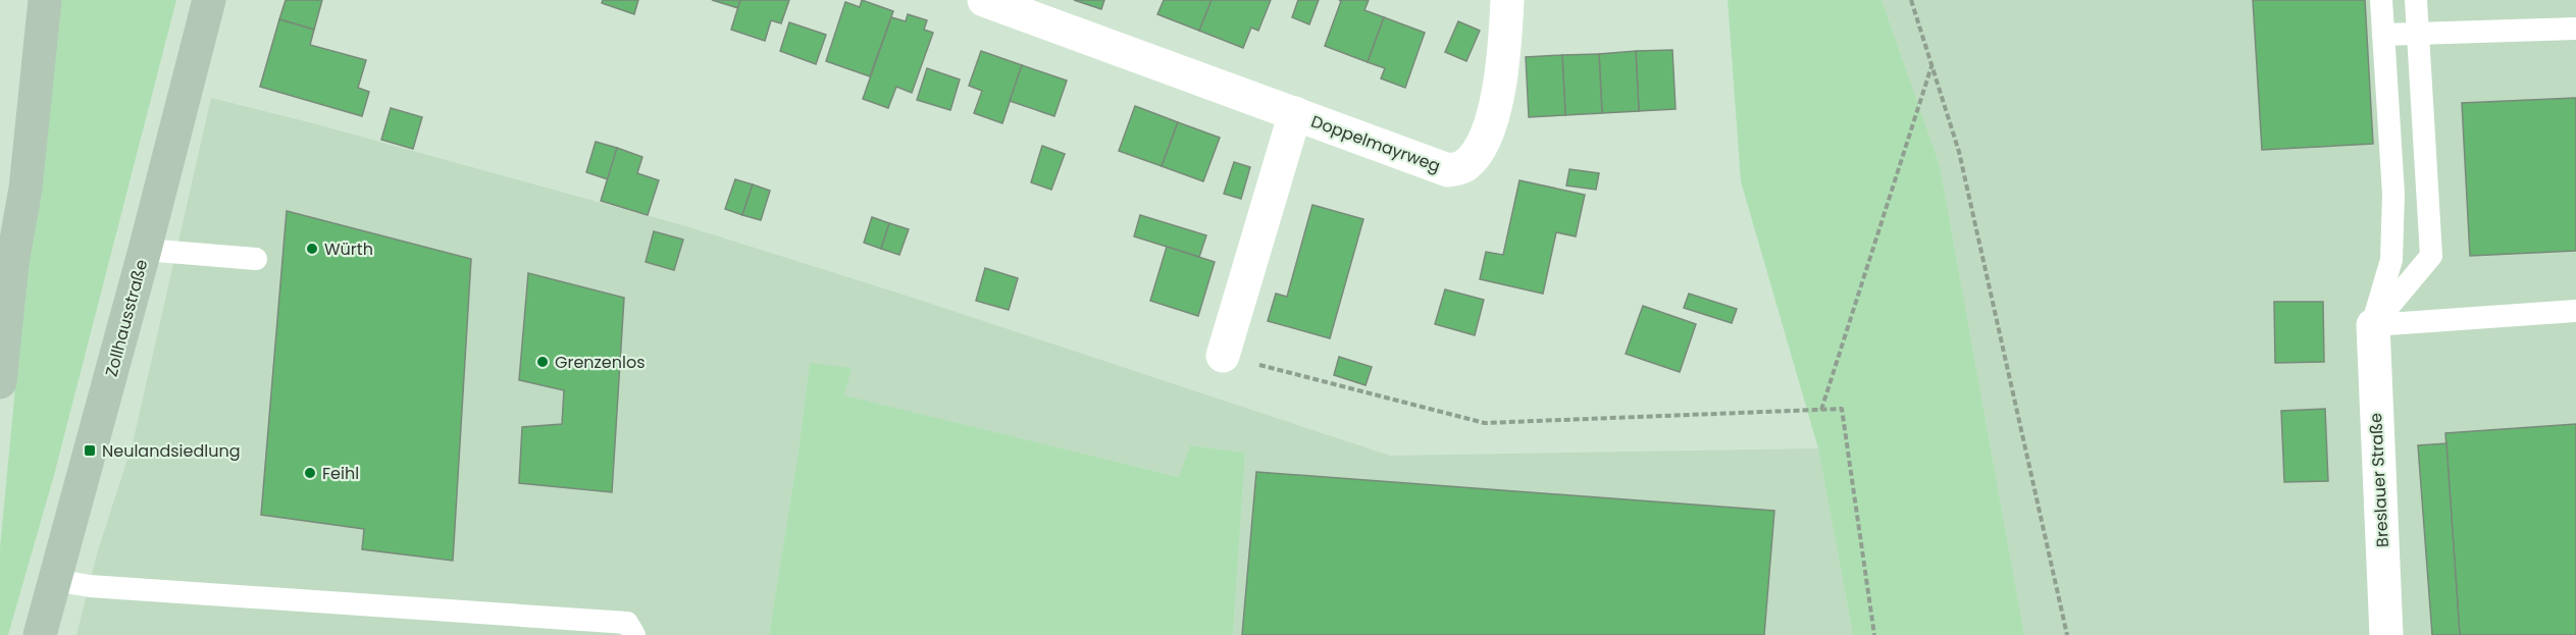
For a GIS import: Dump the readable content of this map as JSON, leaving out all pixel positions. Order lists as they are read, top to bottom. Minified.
{"streets":{"main road":["Zollhausstraße"],"street":["Doppelmayrweg","Breslauer Straße"]},"places":{"other":["Würth","Grenzenlos","Feihl"],"transit":["Neulandsiedlung"]}}
